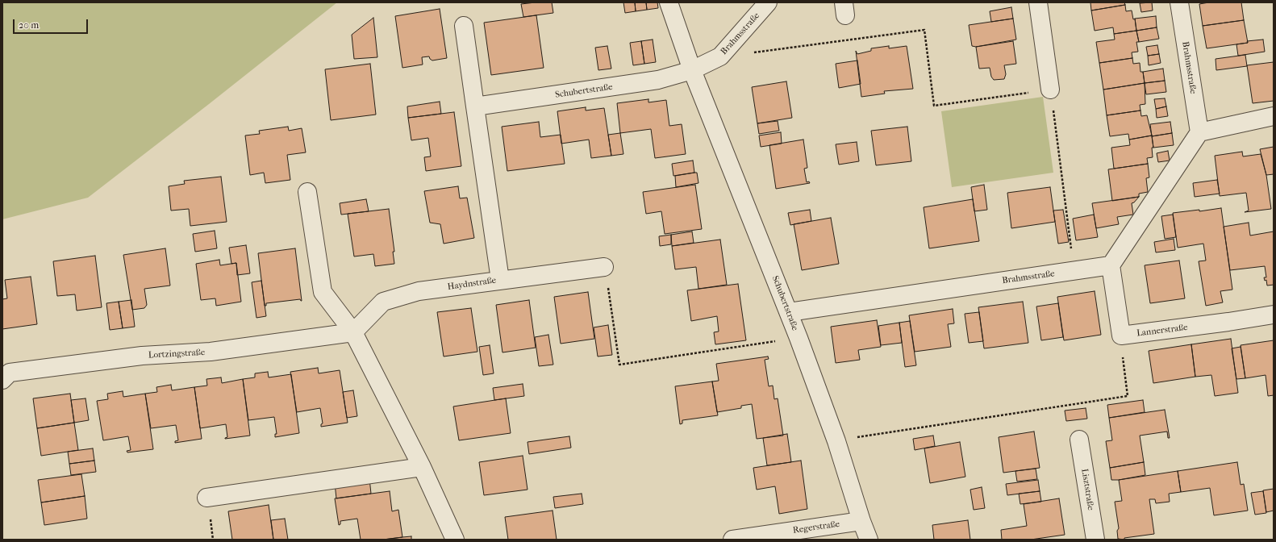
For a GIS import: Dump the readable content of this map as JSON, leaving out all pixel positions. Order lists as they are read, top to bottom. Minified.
{"streets":{"street":["Brahmsstraße","Schubertstraße","Haydnstraße","Lannerstraße","Lortzingstraße","Lisztstraße","Regerstraße"]},"crossings":[["Brahmsstraße","Schubertstraße"],["Schubertstraße","Regerstraße"],["Haydnstraße","Lortzingstraße"]],"scale_bar":"20 m"}
